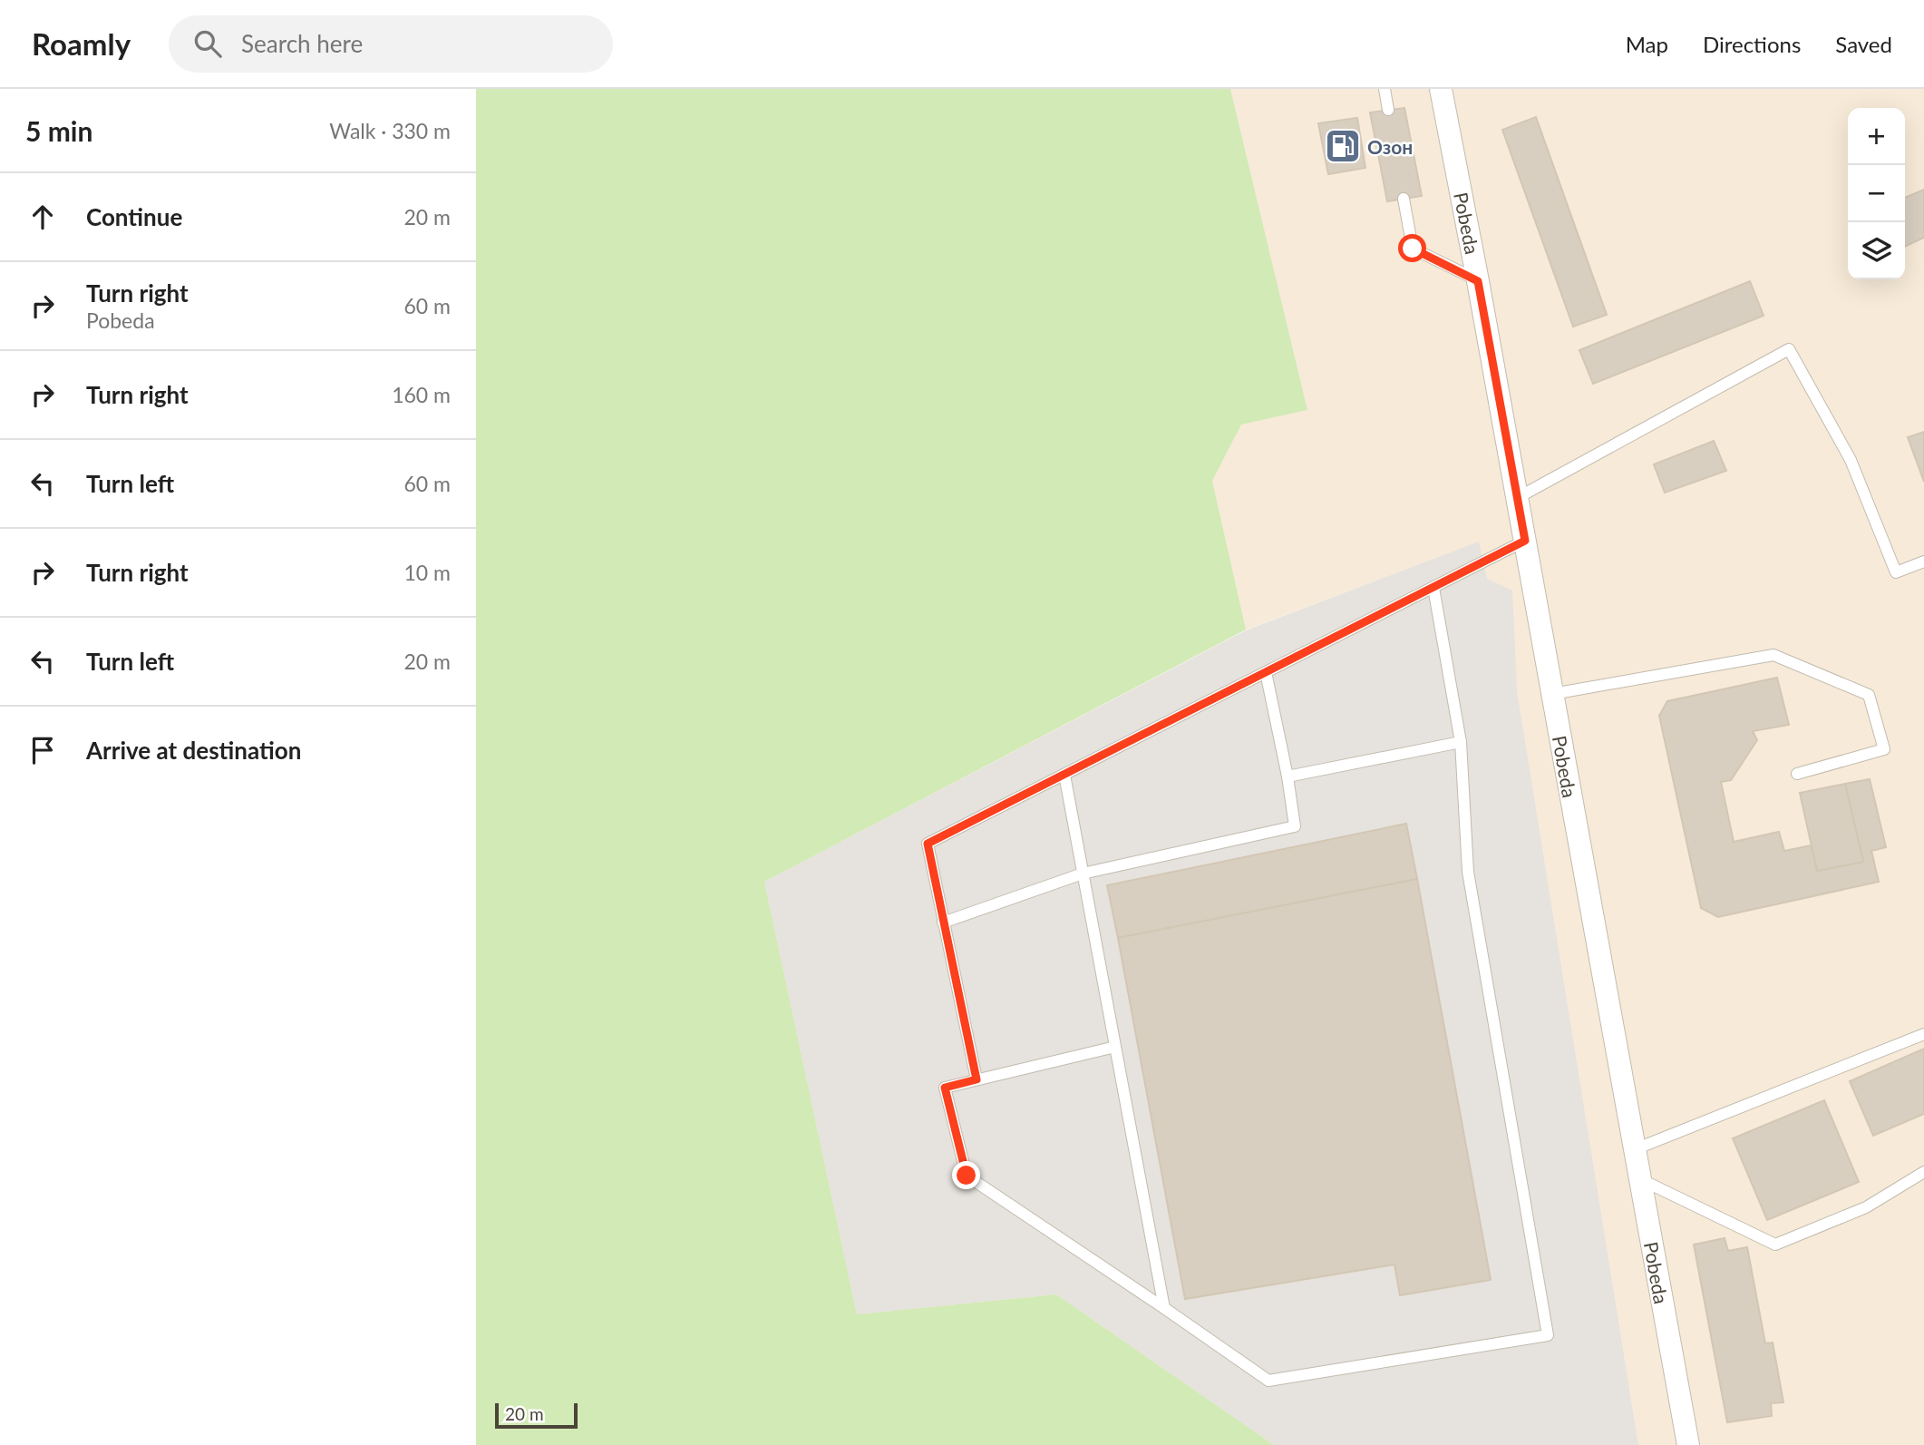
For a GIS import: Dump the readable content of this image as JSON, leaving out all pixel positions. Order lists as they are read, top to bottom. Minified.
{"streets":{"street":["Pobeda"]},"places":{"fuel station":["Озон"]},"scale_bar":"20 m","page":{"header":"Roamly","search":"Search here","nav":["Map","Directions","Saved"],"heading":["5 min","Walk · 330 m"],"map_buttons":["+","−"],"list":[["Continue","20 m"],["Turn right","Pobeda","60 m"],["Turn right","160 m"],["Turn left","60 m"],["Turn right","10 m"],["Turn left","20 m"],"Arrive at destination"],"scale":"20 m"}}
